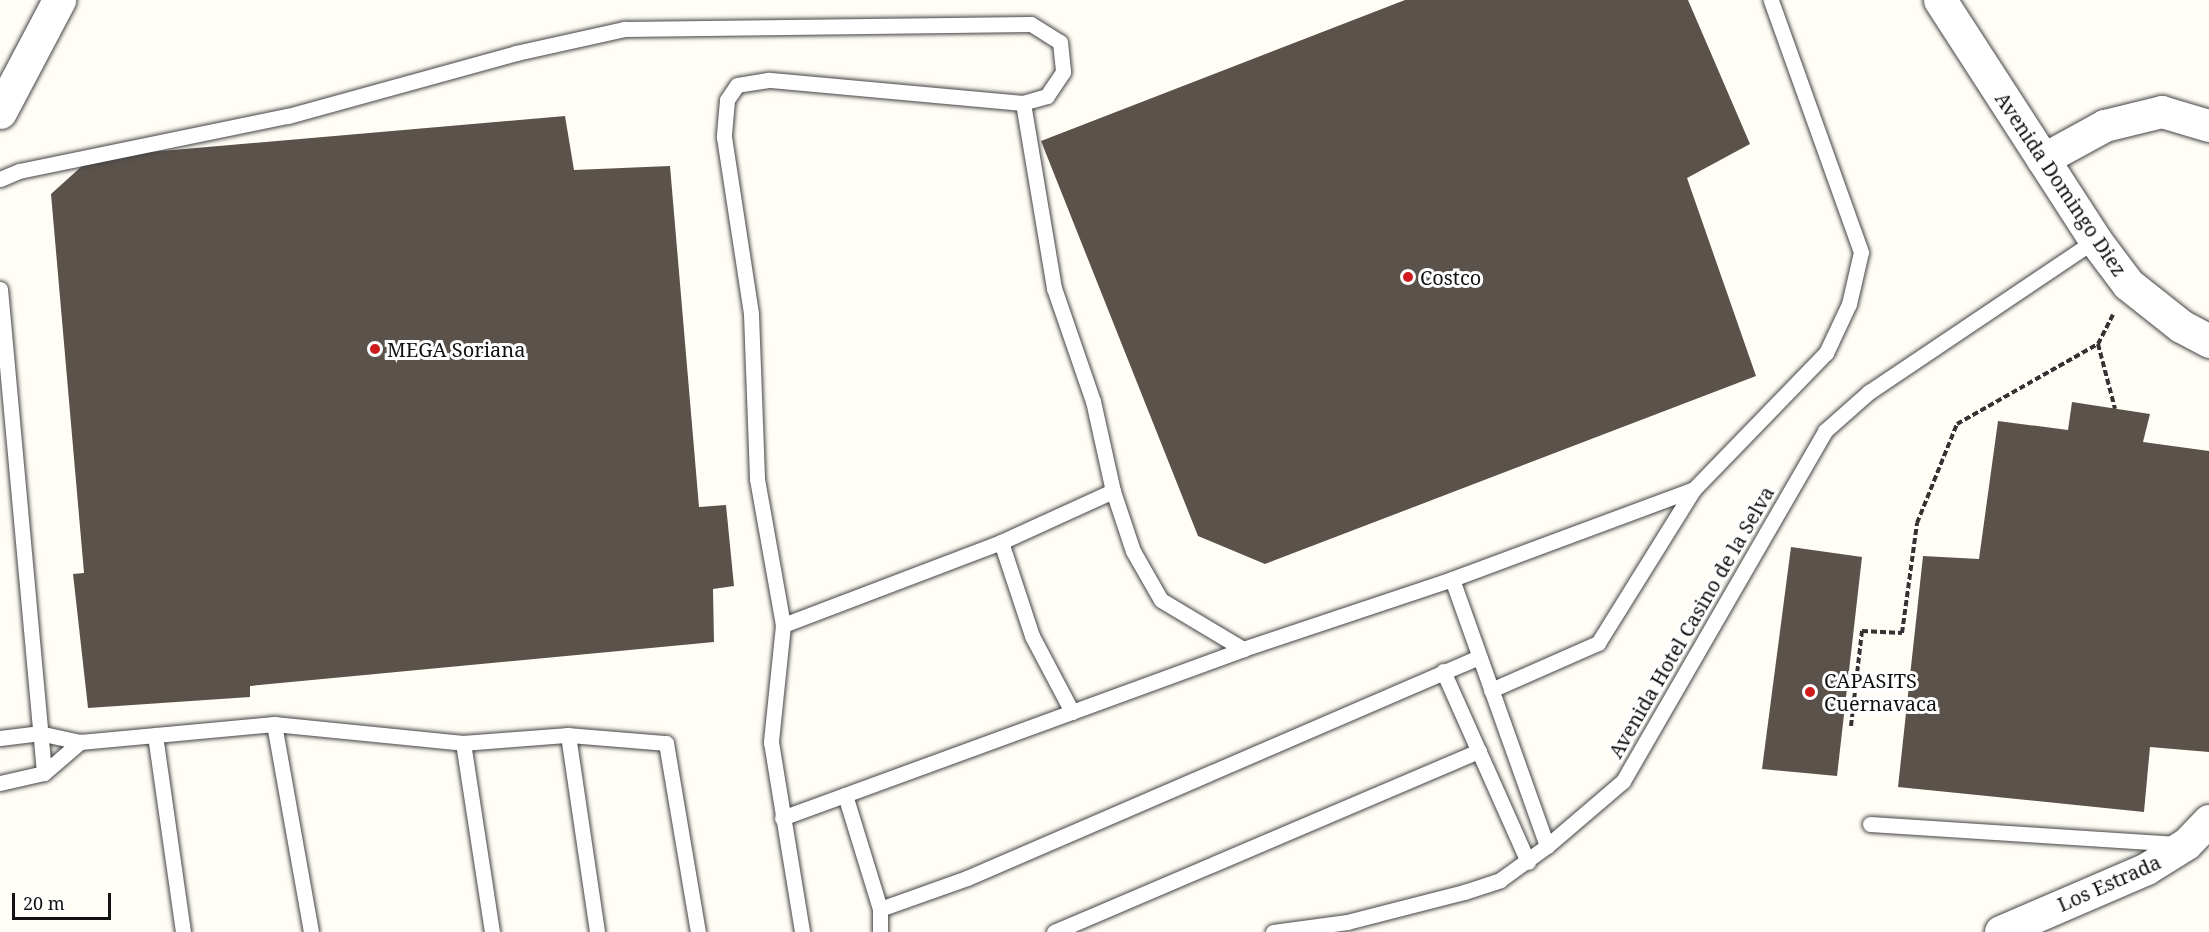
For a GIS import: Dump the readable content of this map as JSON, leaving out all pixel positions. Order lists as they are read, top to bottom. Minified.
{"streets":{"street":["Avenida Domingo Diez","Los Estrada"],"lane":["Avenida Hotel Casino de la Selva"]},"crossings":[["Avenida Domingo Diez","Avenida Hotel Casino de la Selva"]],"places":["Costco","MEGA Soriana","CAPASITS Cuernavaca"],"scale_bar":"20 m"}
